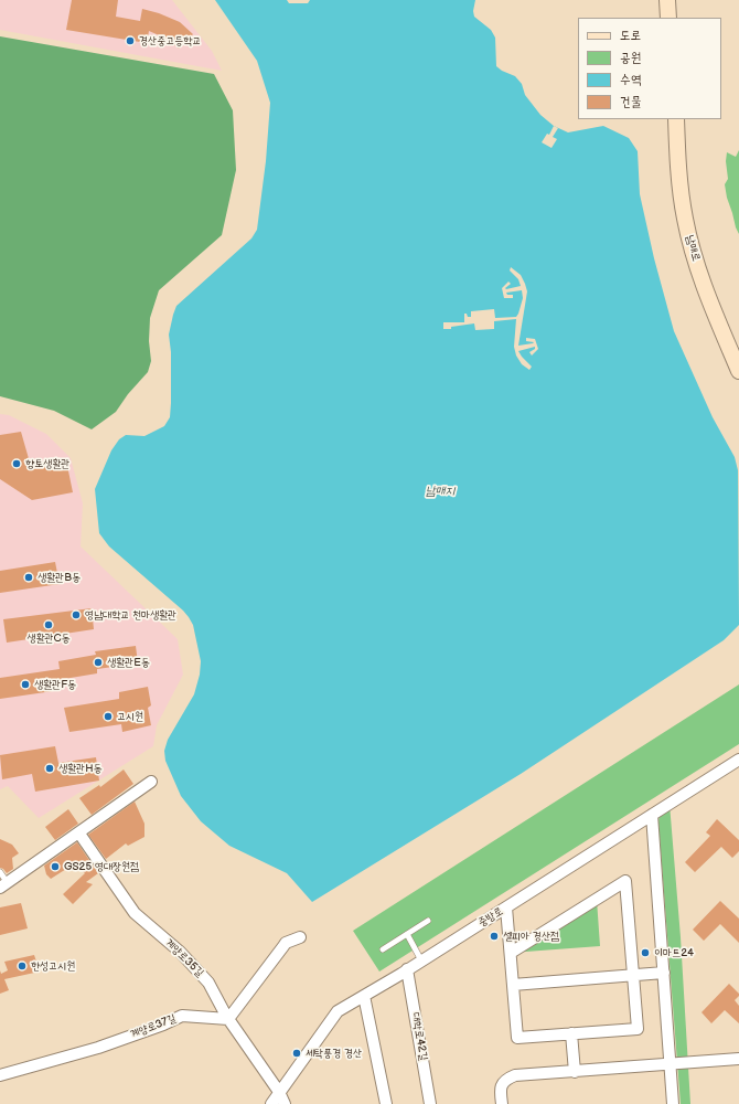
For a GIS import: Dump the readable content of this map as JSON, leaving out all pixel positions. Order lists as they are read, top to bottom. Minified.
{"streets":{"street":["남매로","중방로","계양로35길","계양로37길","대학로42길"]},"crossings":[["중방로","계양로35길"],["중방로","대학로42길"],["계양로35길","계양로37길"]],"water":["남매지"],"places":["경산중고등학교","향토생활관","생활관B동","영남대학교 천마생활관","생활관C동","생활관E동","생활관F동","고시원","생활관H동","GS25 영대장원점","셀피아 경산점","이마트24","한성고시원","세탁풍경 경산"],"legend":["도로","공원","수역","건물"]}
